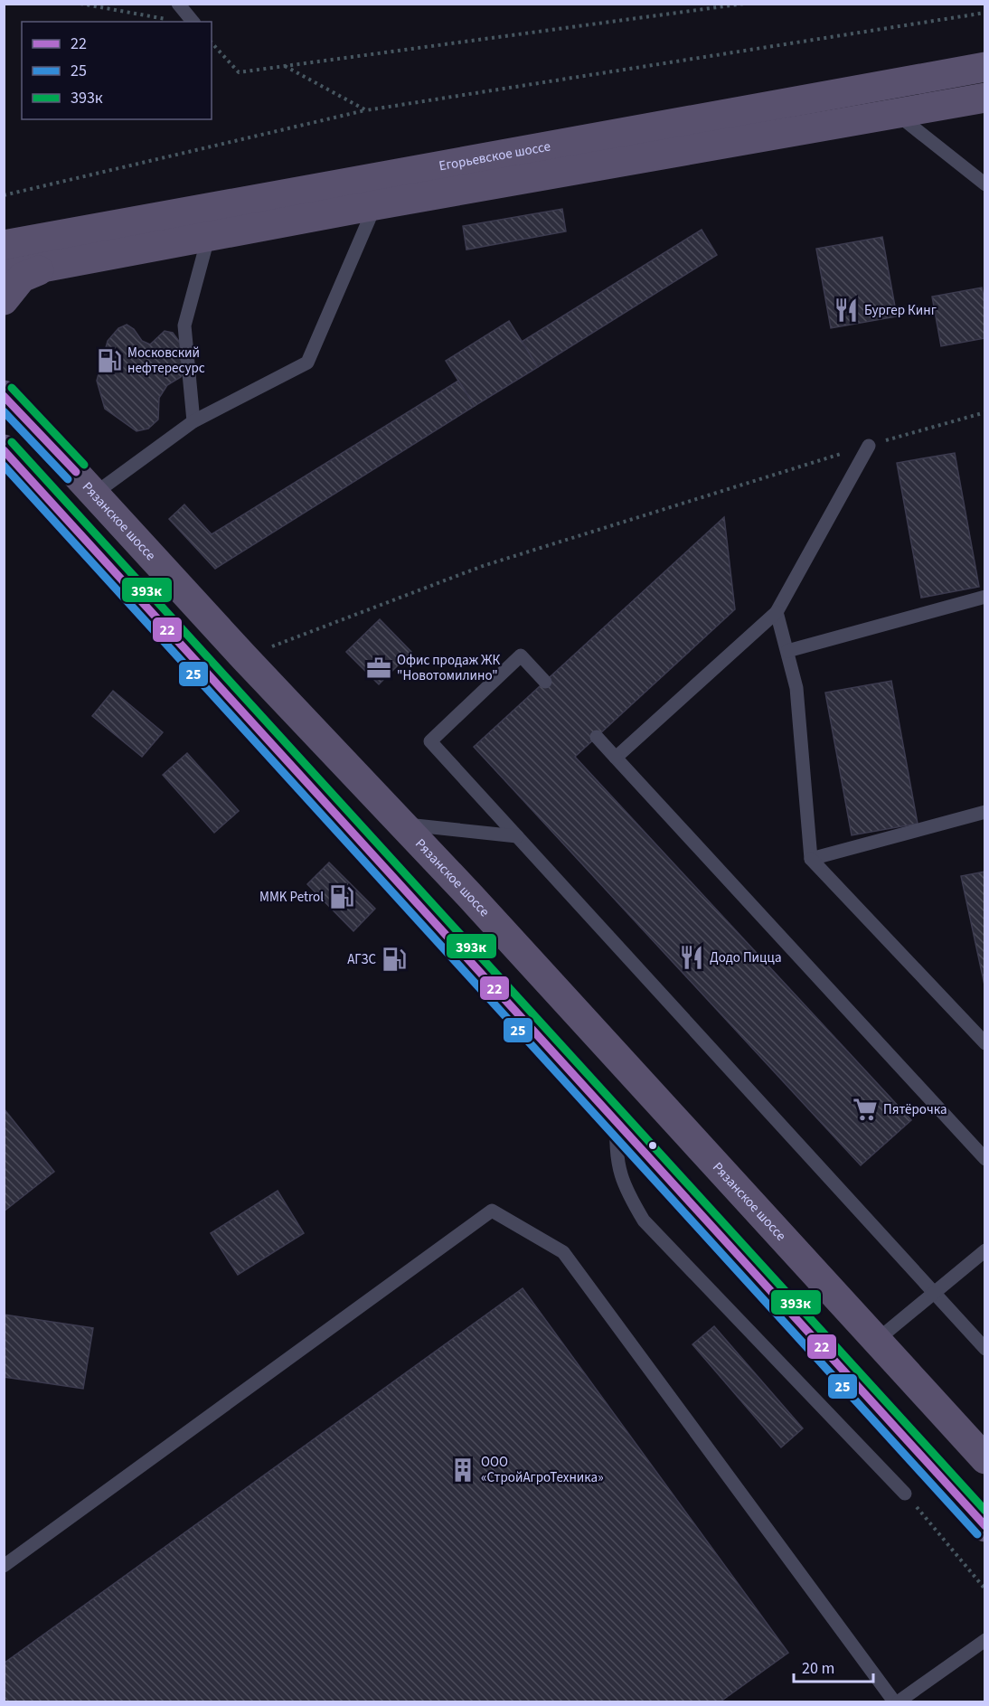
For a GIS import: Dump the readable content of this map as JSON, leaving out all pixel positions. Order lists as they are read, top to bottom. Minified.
{"streets":{"main road":["Егорьевское шоссе","Рязанское шоссе"]},"places":{"restaurant":["Бургер Кинг","Додо Пицца"],"fuel station":["Московский нефтересурс","MMK Petrol","АГЗС"],"office":["Офис продаж ЖК \"Новотомилино\""],"supermarket":["Пятёрочка"],"building":["ООО «СтройАгроТехника»"]},"lines":["transit line 393к","transit line 22","transit line 25"],"legend":["22","25","393к"],"scale_bar":"20 m"}
